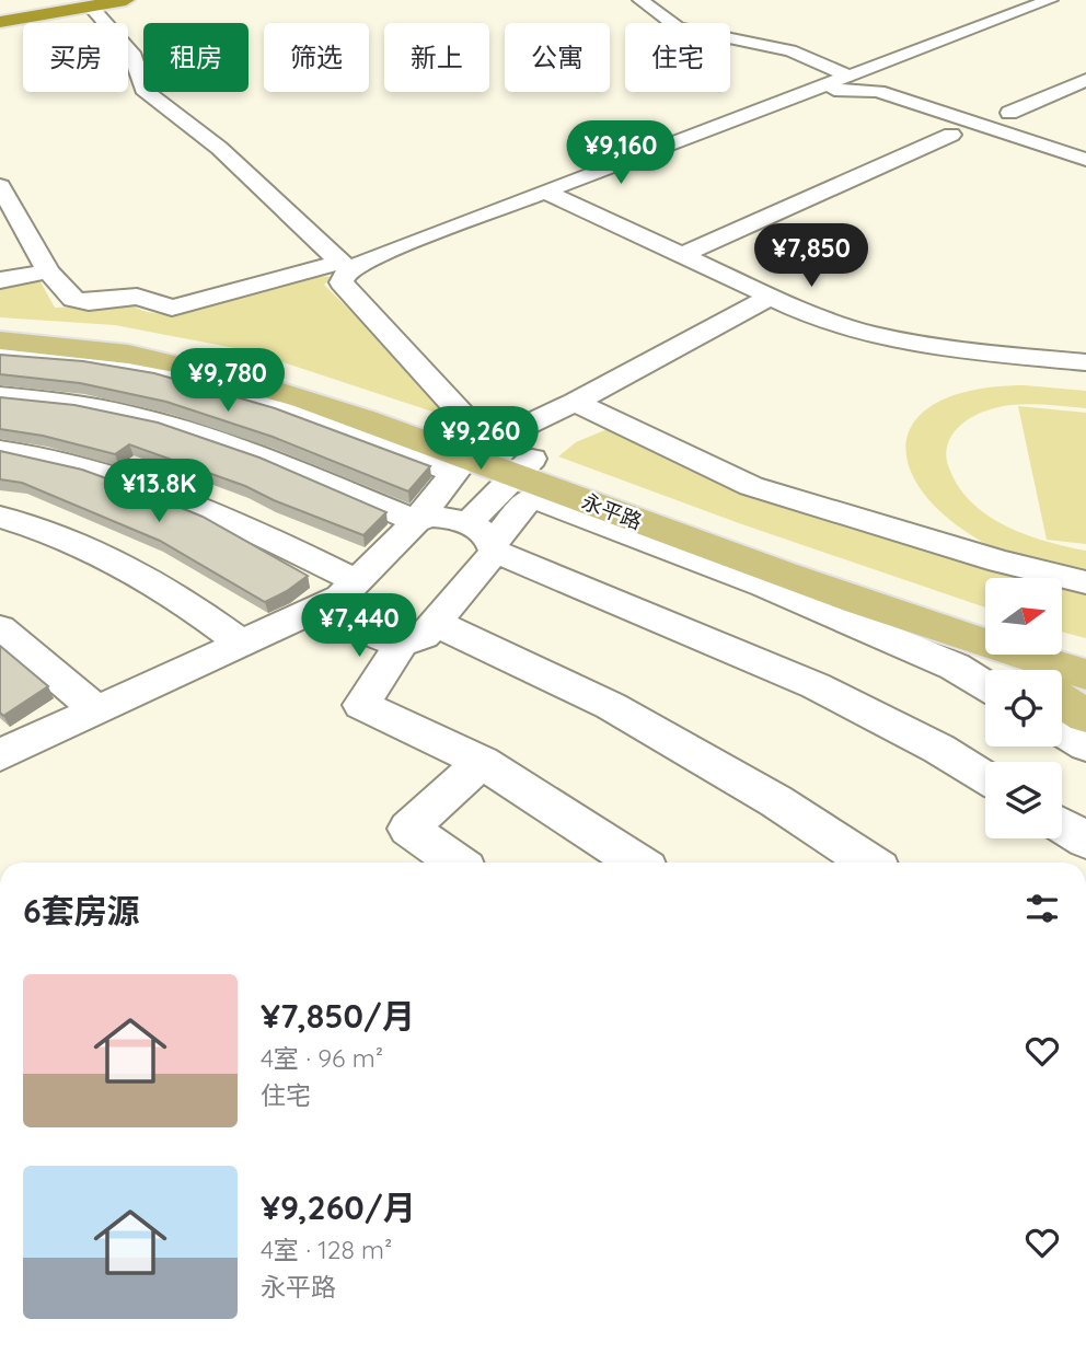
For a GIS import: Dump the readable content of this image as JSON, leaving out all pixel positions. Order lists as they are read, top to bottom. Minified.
{"streets":{"main road":["永平路"]},"north":"right","page":{"chip":["买房","租房","筛选","新上","公寓","住宅"],"price":["¥9,160","¥7,850","¥9,780","¥9,260","¥13.8K","¥7,440"],"heading":"6套房源","list":[{"name":"¥7,850/月","note":"4室 · 96 m² · 住宅"},{"name":"¥9,260/月","note":"4室 · 128 m² · 永平路"}]}}
